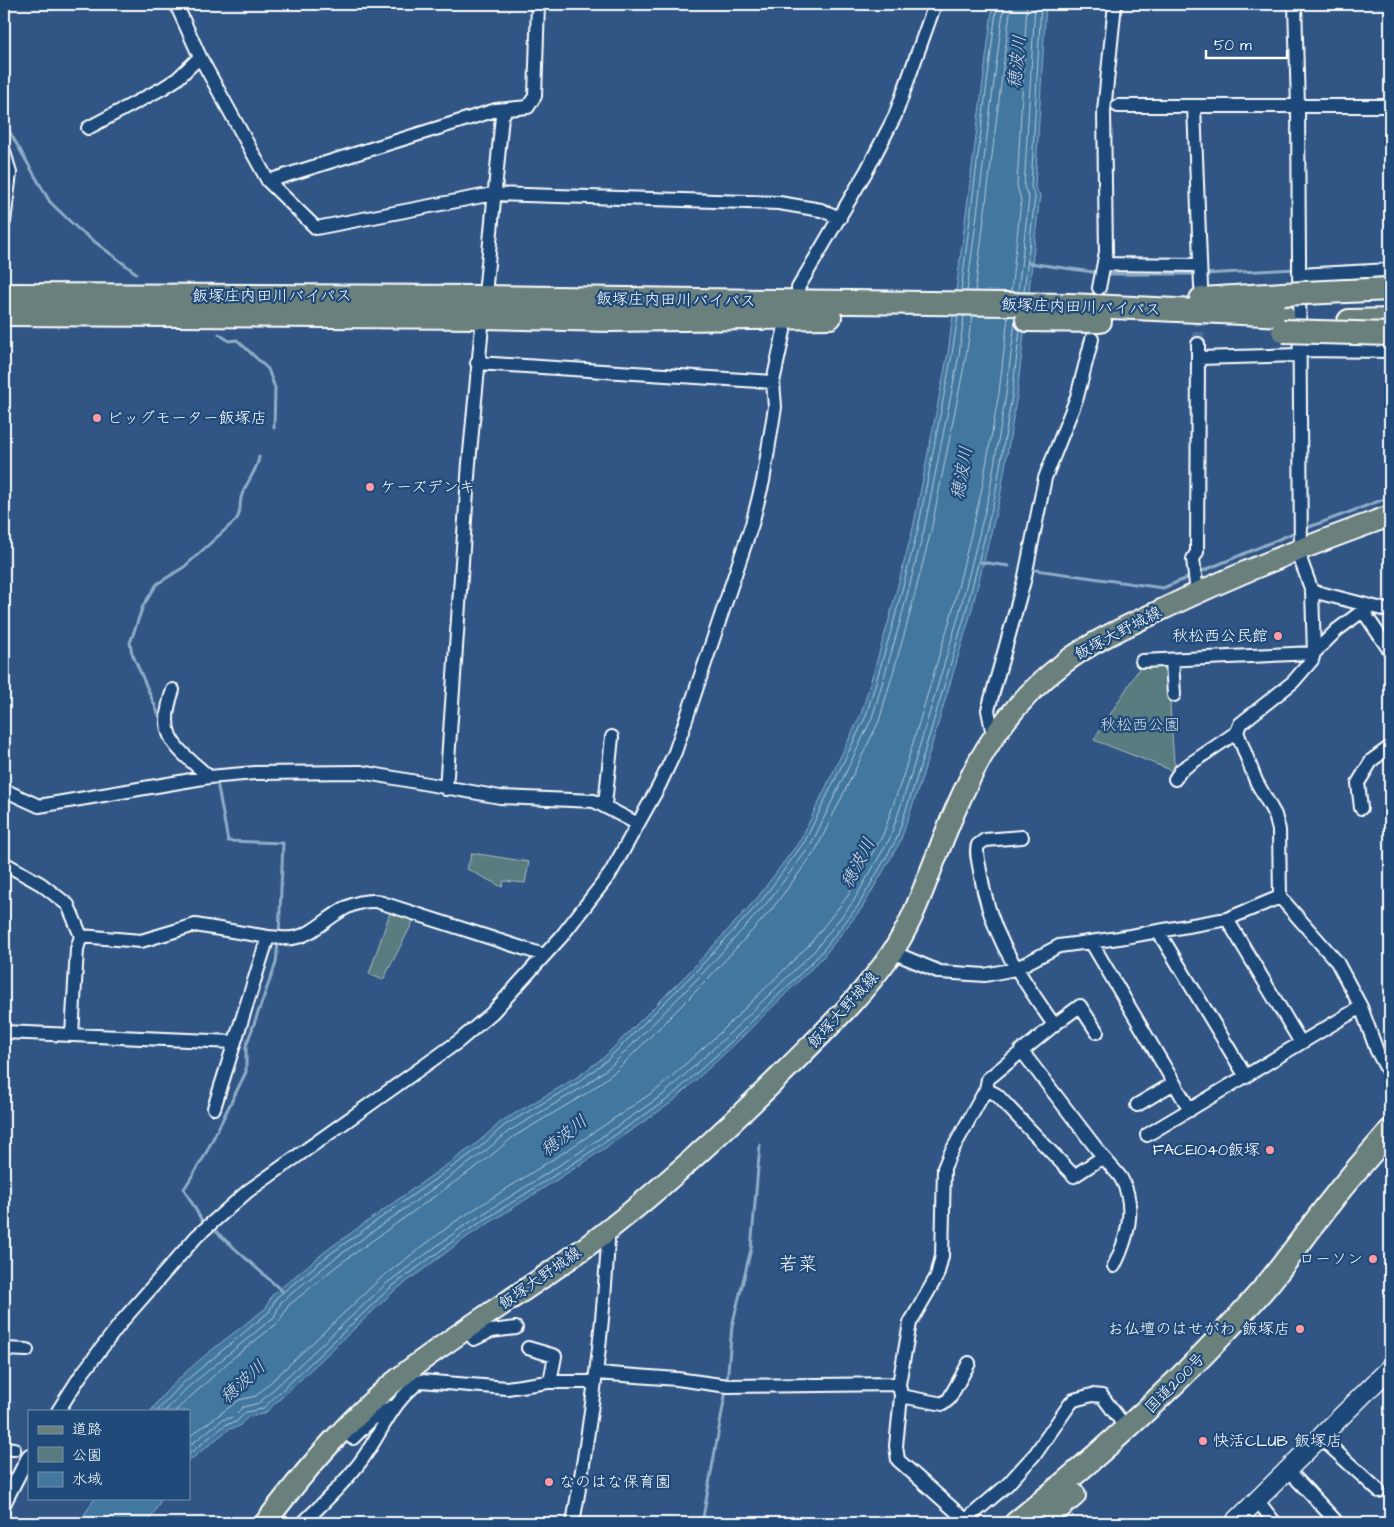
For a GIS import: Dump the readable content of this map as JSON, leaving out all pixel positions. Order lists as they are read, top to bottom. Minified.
{"streets":{"highway":["飯塚庄内田川バイパス","国道200号"],"main road":["飯塚大野城線"]},"districts":["若菜"],"water":["穂波川"],"parks":["秋松西公園"],"places":["ビッグモーター飯塚店","ケーズデンキ","秋松西公民館","FACE1040飯塚","ローソン","お仏壇のはせがわ 飯塚店","快活CLUB 飯塚店","なのはな保育園"],"legend":["道路","公園","水域"],"scale_bar":"50 m"}
